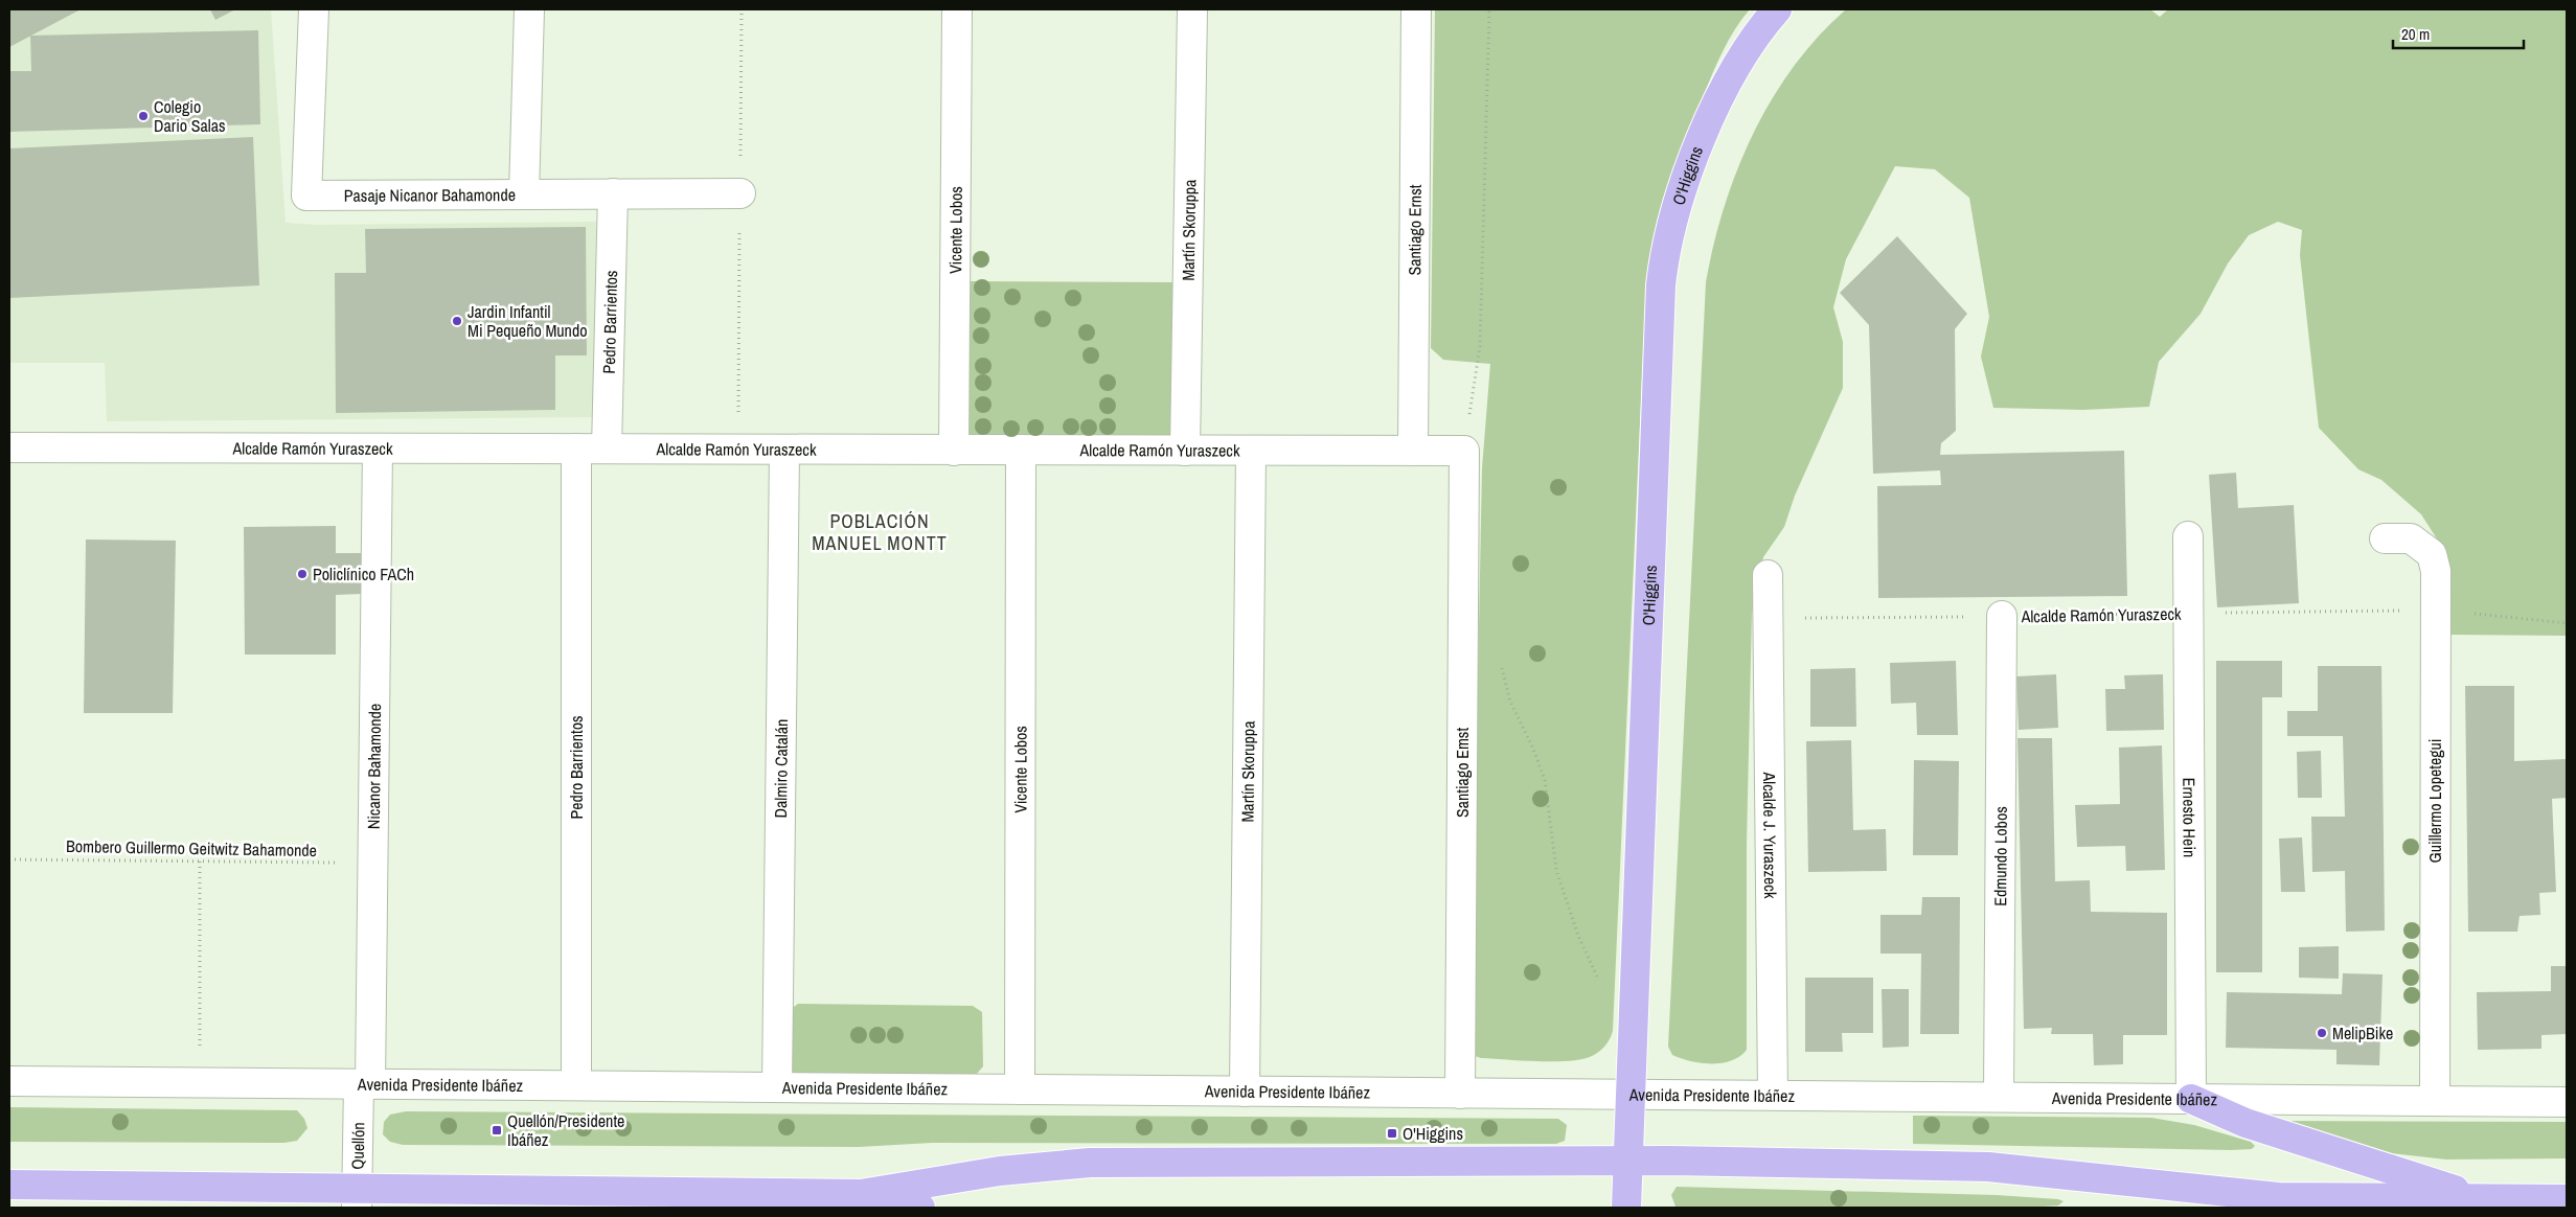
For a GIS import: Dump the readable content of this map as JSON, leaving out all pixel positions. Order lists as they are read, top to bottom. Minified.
{"streets":{"main road":["O'Higgins"],"street":["Pasaje Nicanor Bahamonde","Vicente Lobos","Martín Skoruppa","Santiago Ernst","Pedro Barrientos","Alcalde Ramón Yuraszeck","Nicanor Bahamonde","Dalmiro Catalán","Santiago Emst","Guillermo Lopetegui","Ernesto Hein","Alcalde J. Yuraszeck","Edmundo Lobos","Avenida Presidente Ibáñez","Quellón"],"path":["Bombero Guillermo Geitwitz Bahamonde"]},"crossings":[["O'Higgins","Avenida Presidente Ibáñez"],["Pasaje Nicanor Bahamonde","Pedro Barrientos"],["Vicente Lobos","Alcalde Ramón Yuraszeck"],["Vicente Lobos","Avenida Presidente Ibáñez"],["Martín Skoruppa","Alcalde Ramón Yuraszeck"],["Martín Skoruppa","Avenida Presidente Ibáñez"],["Santiago Ernst","Alcalde Ramón Yuraszeck"],["Pedro Barrientos","Alcalde Ramón Yuraszeck"],["Pedro Barrientos","Avenida Presidente Ibáñez"],["Alcalde Ramón Yuraszeck","Nicanor Bahamonde"],["Alcalde Ramón Yuraszeck","Dalmiro Catalán"],["Alcalde Ramón Yuraszeck","Santiago Emst"],["Alcalde Ramón Yuraszeck","Guillermo Lopetegui"],["Alcalde Ramón Yuraszeck","Ernesto Hein"],["Alcalde Ramón Yuraszeck","Alcalde J. Yuraszeck"],["Alcalde Ramón Yuraszeck","Edmundo Lobos"],["Nicanor Bahamonde","Bombero Guillermo Geitwitz Bahamonde"],["Nicanor Bahamonde","Avenida Presidente Ibáñez"],["Nicanor Bahamonde","Quellón"],["Dalmiro Catalán","Avenida Presidente Ibáñez"],["Santiago Emst","Avenida Presidente Ibáñez"],["Guillermo Lopetegui","Avenida Presidente Ibáñez"],["Ernesto Hein","Avenida Presidente Ibáñez"],["Alcalde J. Yuraszeck","Avenida Presidente Ibáñez"],["Edmundo Lobos","Avenida Presidente Ibáñez"],["Avenida Presidente Ibáñez","Quellón"]],"districts":["POBLACIÓN MANUEL MONTT"],"places":{"other":["Colegio Dario Salas","Jardin Infantil Mi Pequeño Mundo","Policlínico FACh","MelipBike"],"transit":["Quellón/Presidente Ibáñez","O'Higgins"]},"scale_bar":"20 m"}
